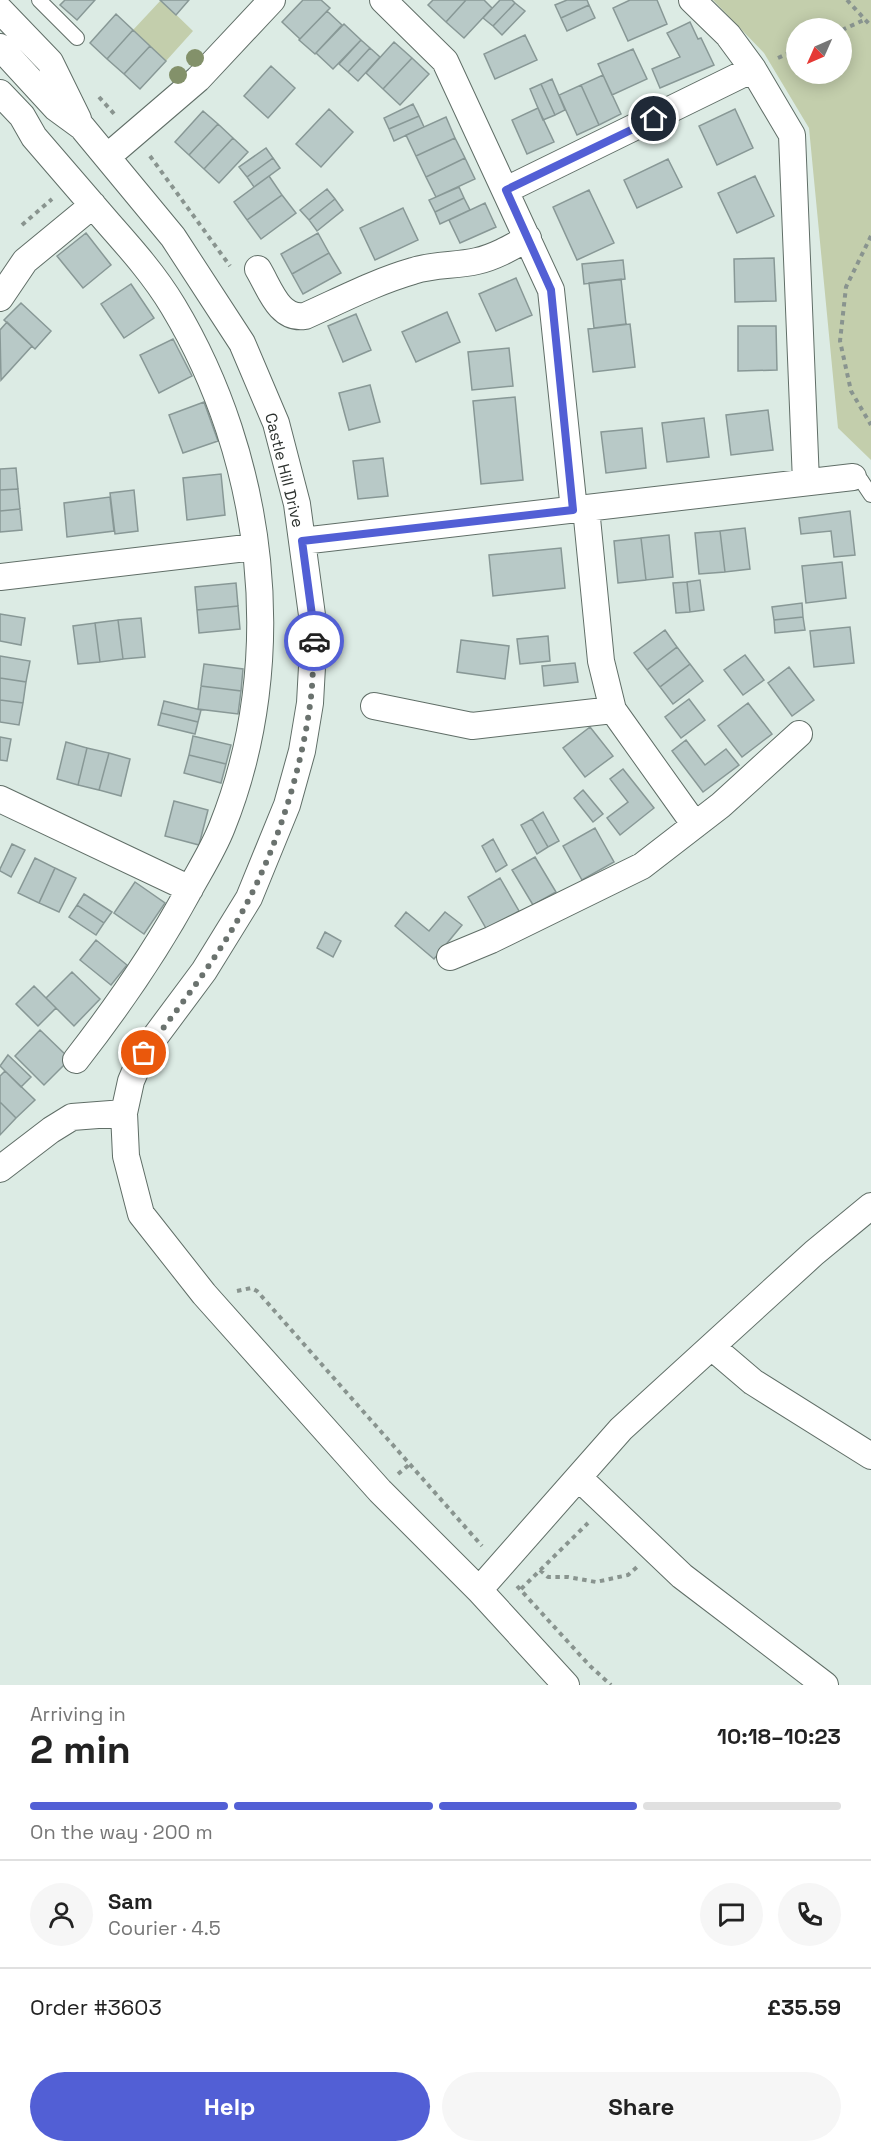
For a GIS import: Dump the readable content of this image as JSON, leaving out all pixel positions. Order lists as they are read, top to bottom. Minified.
{"streets":{"street":["Castle Hill Drive"]},"north":"bottom left","page":{"heading":["2 min","Arriving in","10:18–10:23"],"panel":["Sam","Courier · 4.5","Order #3603","£35.59"],"bar":"On the way · 200 m","buttons":["Help","Share"]}}
